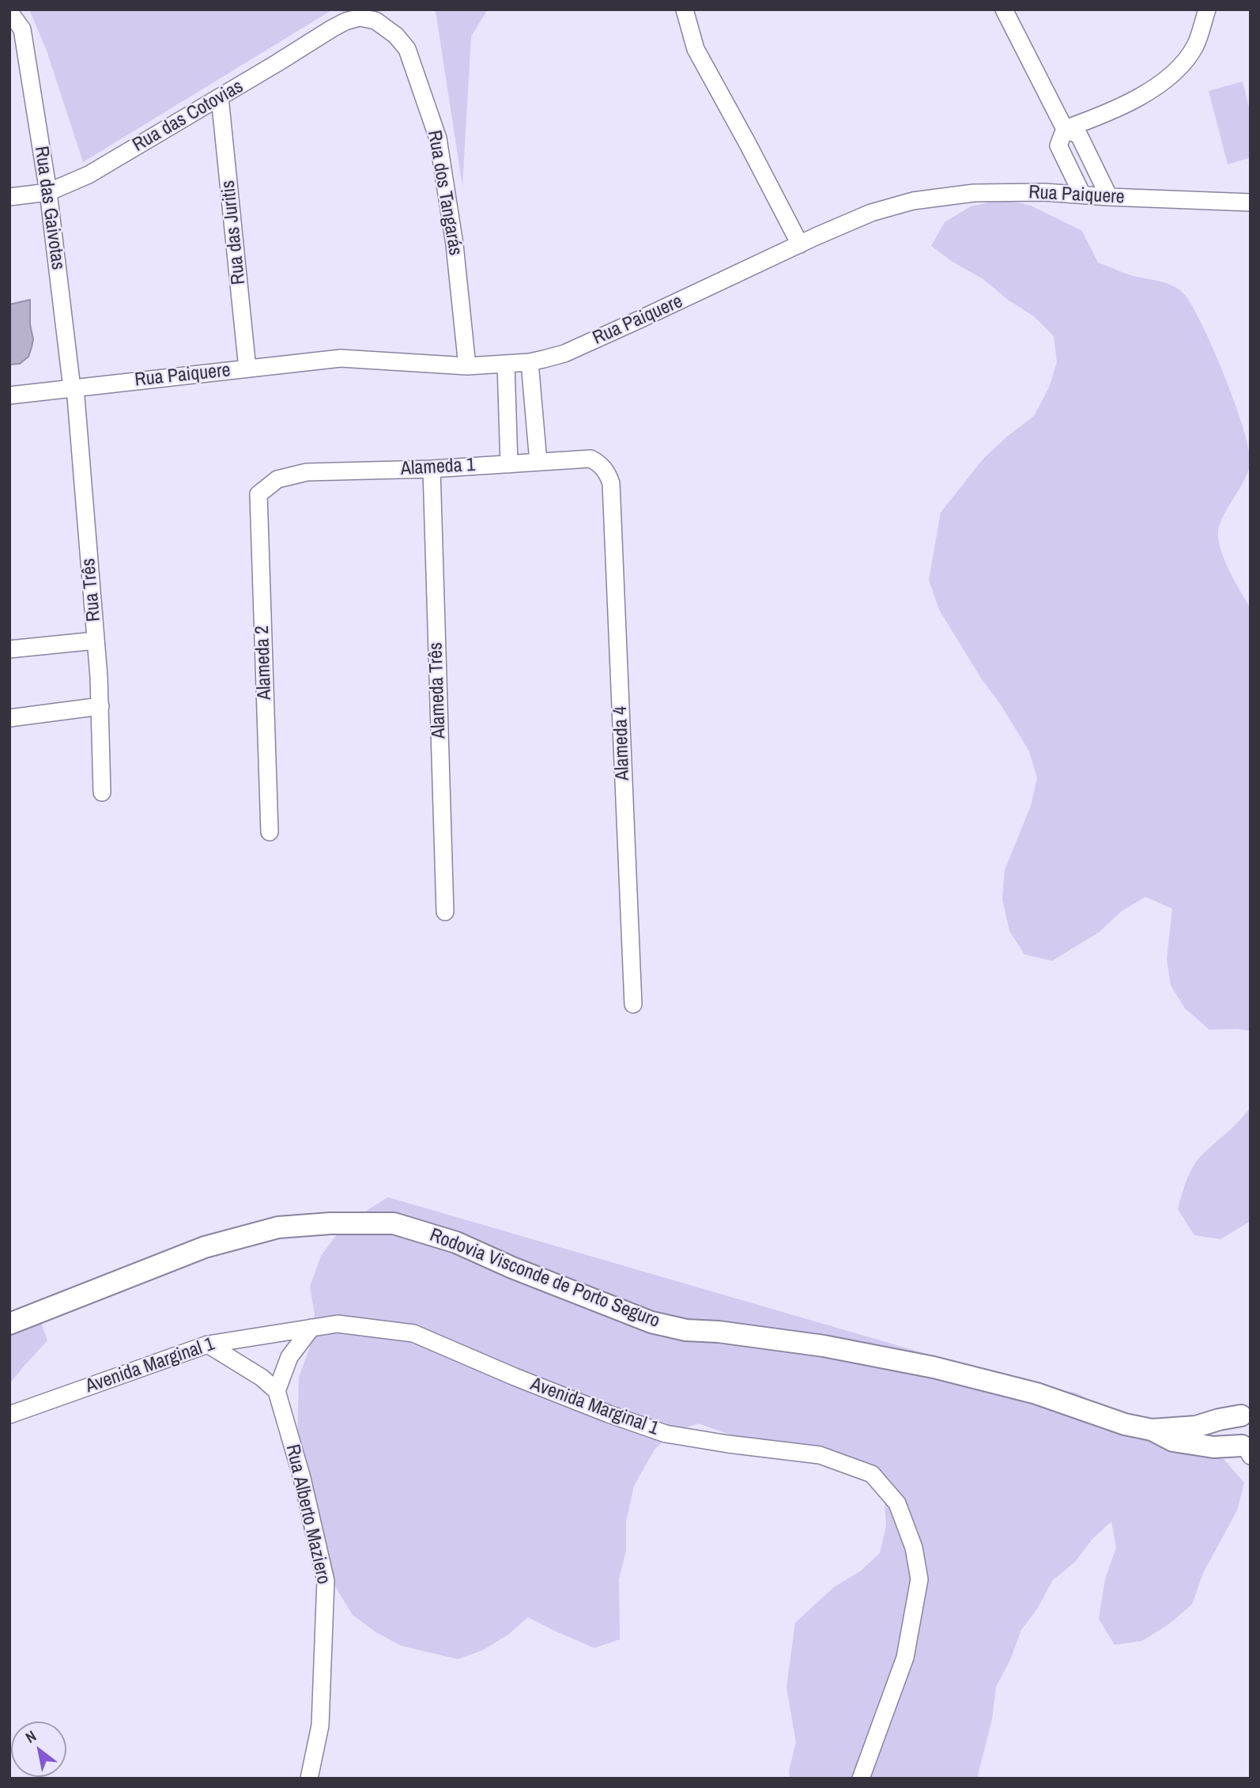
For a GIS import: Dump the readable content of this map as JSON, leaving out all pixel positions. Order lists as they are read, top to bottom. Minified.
{"streets":{"main road":["Rodovia Visconde de Porto Seguro"],"street":["Rua das Cotovias","Rua dos Tangarás","Rua Paiquere","Rua das Gaivotas","Rua das Juritis","Alameda 1","Rua Três","Alameda 2","Alameda Três","Alameda 4","Avenida Marginal 1","Rua Alberto Maziero"]},"crossings":[["Rua das Cotovias","Rua dos Tangarás"],["Rua das Cotovias","Rua das Gaivotas"],["Rua das Cotovias","Rua das Juritis"],["Rua dos Tangarás","Rua Paiquere"],["Rua Paiquere","Rua das Gaivotas"],["Rua Paiquere","Rua das Juritis"],["Rua Paiquere","Rua Três"],["Rua das Gaivotas","Rua Três"],["Alameda 1","Alameda 2"],["Alameda 1","Alameda Três"],["Alameda 1","Alameda 4"]],"north":"top left"}
